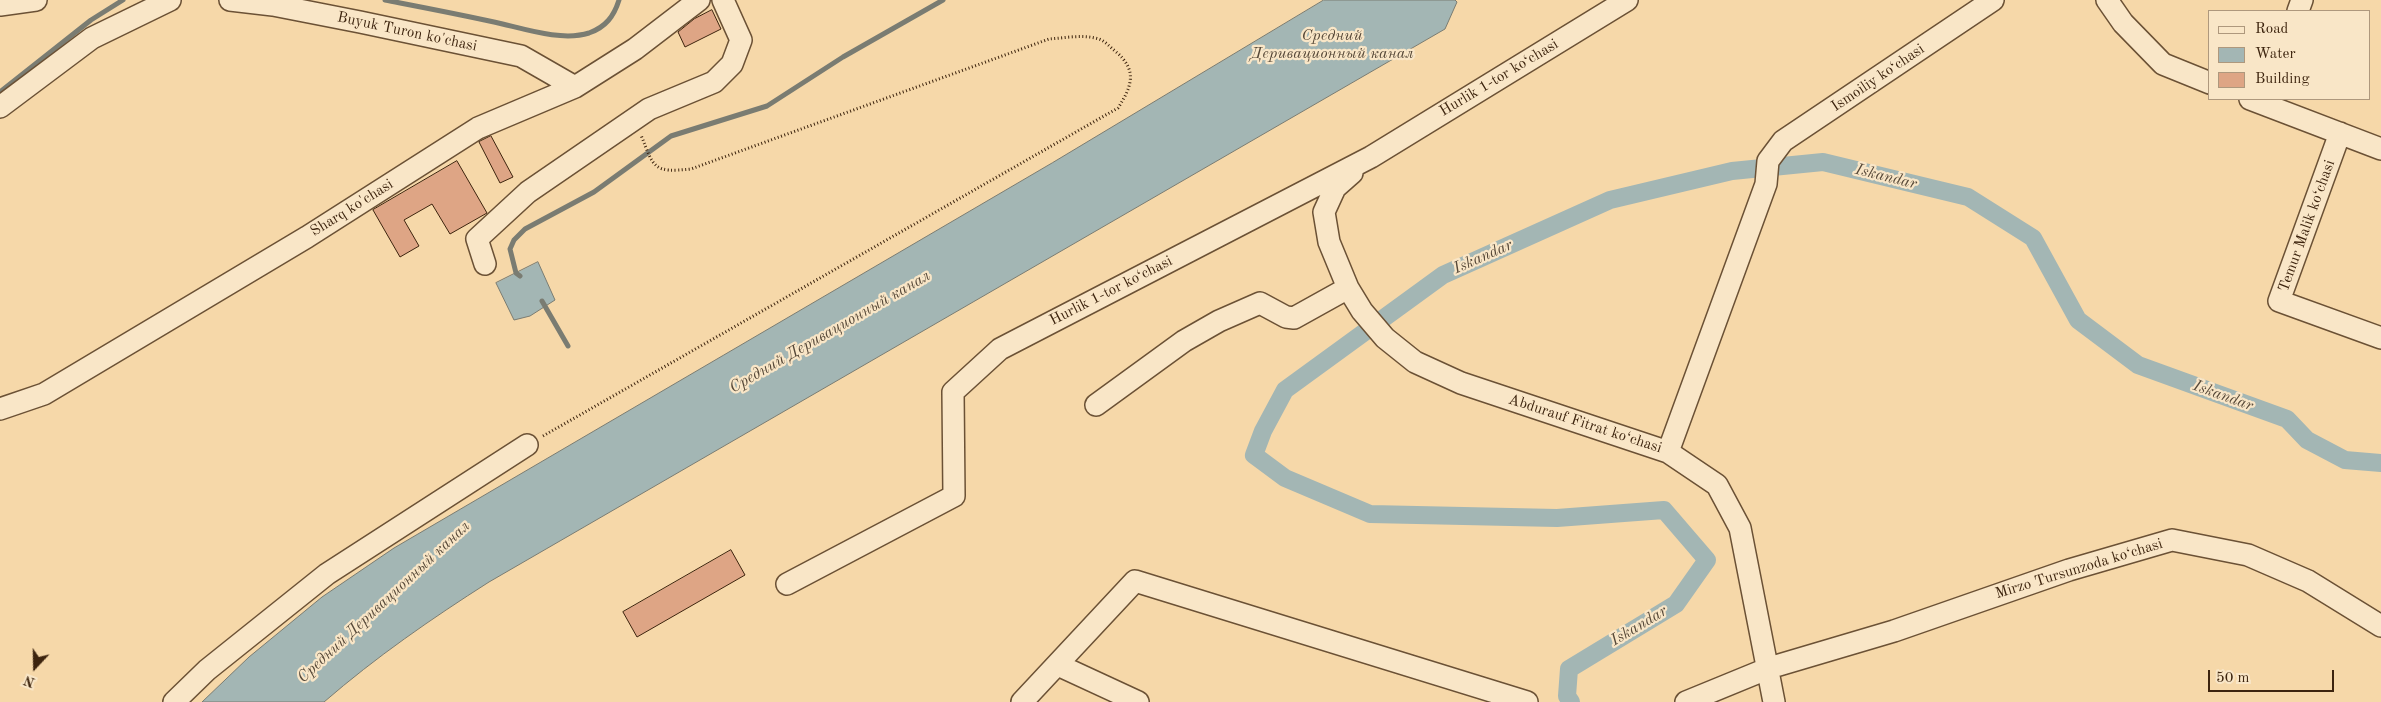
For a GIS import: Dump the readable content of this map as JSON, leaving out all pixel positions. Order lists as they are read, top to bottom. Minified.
{"streets":{"street":["Buyuk Turon ko'chasi","Hurlik 1-tor ko‘chasi","Ismoiliy ko‘chasi","Sharq ko'chasi","Temur Malik ko‘chasi","Abdurauf Fitrat ko‘chasi","Mirzo Tursunzoda ko‘chasi"]},"crossings":[["Buyuk Turon ko'chasi","Sharq ko'chasi"],["Hurlik 1-tor ko‘chasi","Abdurauf Fitrat ko‘chasi"],["Ismoiliy ko‘chasi","Abdurauf Fitrat ko‘chasi"],["Abdurauf Fitrat ko‘chasi","Mirzo Tursunzoda ko‘chasi"]],"water":["Средний Деривационный канал","Iskandar"],"legend":["Road","Water","Building"],"scale_bar":"50 m","north":"bottom"}
